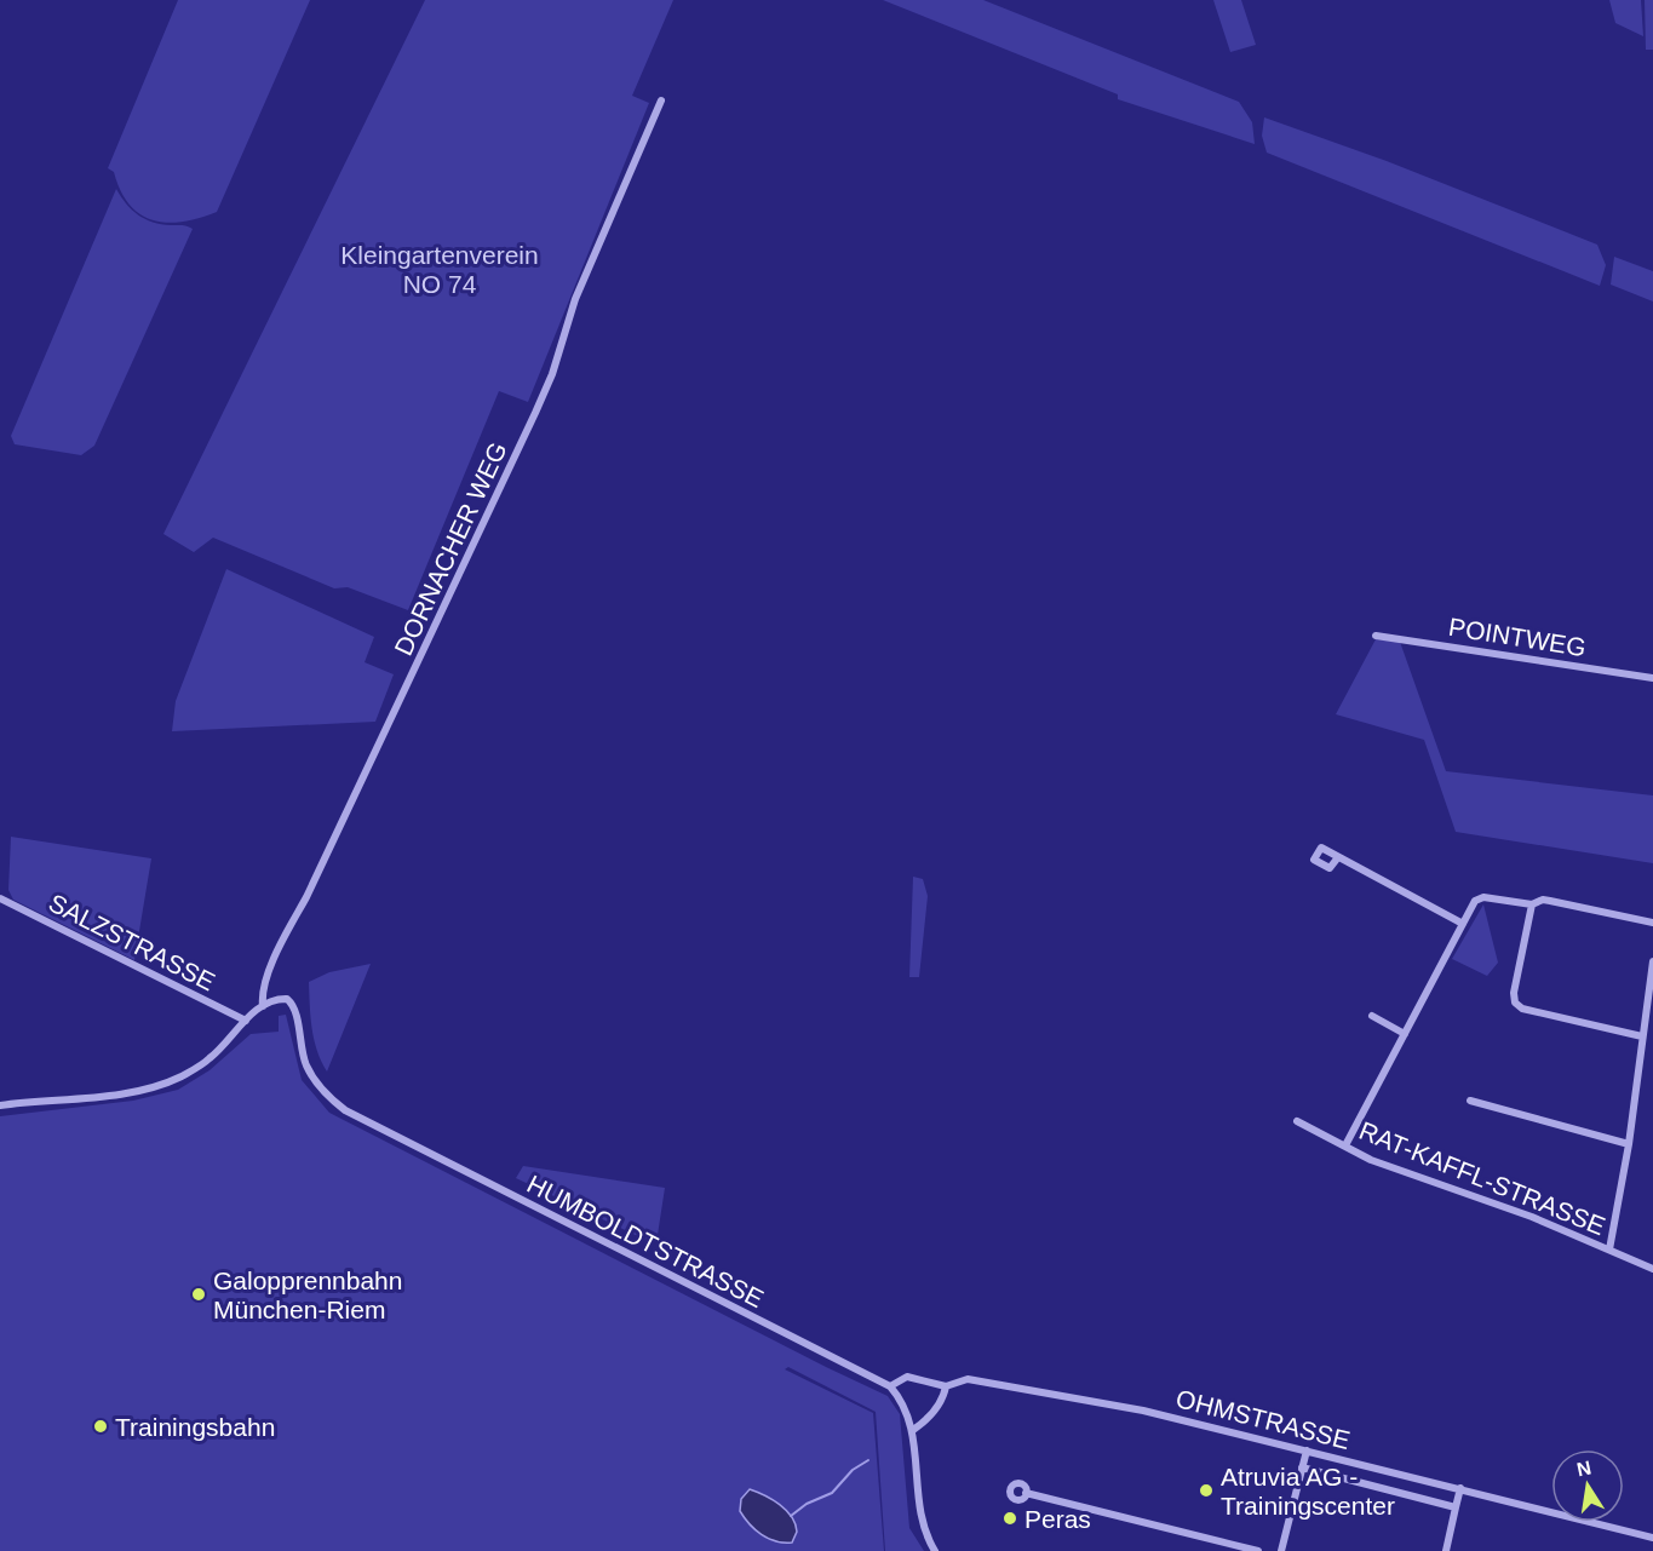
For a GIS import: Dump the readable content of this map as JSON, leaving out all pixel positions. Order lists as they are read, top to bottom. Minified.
{"streets":{"street":["DORNACHER WEG","POINTWEG","SALZSTRASSE","RAT-KAFFL-STRASSE","HUMBOLDTSTRASSE","OHMSTRASSE"]},"crossings":[["DORNACHER WEG","HUMBOLDTSTRASSE"],["HUMBOLDTSTRASSE","OHMSTRASSE"]],"parks":["Kleingartenverein NO 74"],"places":["Galopprennbahn München-Riem","Trainingsbahn","Atruvia AG - Trainingscenter","Peras"],"north":"top"}
